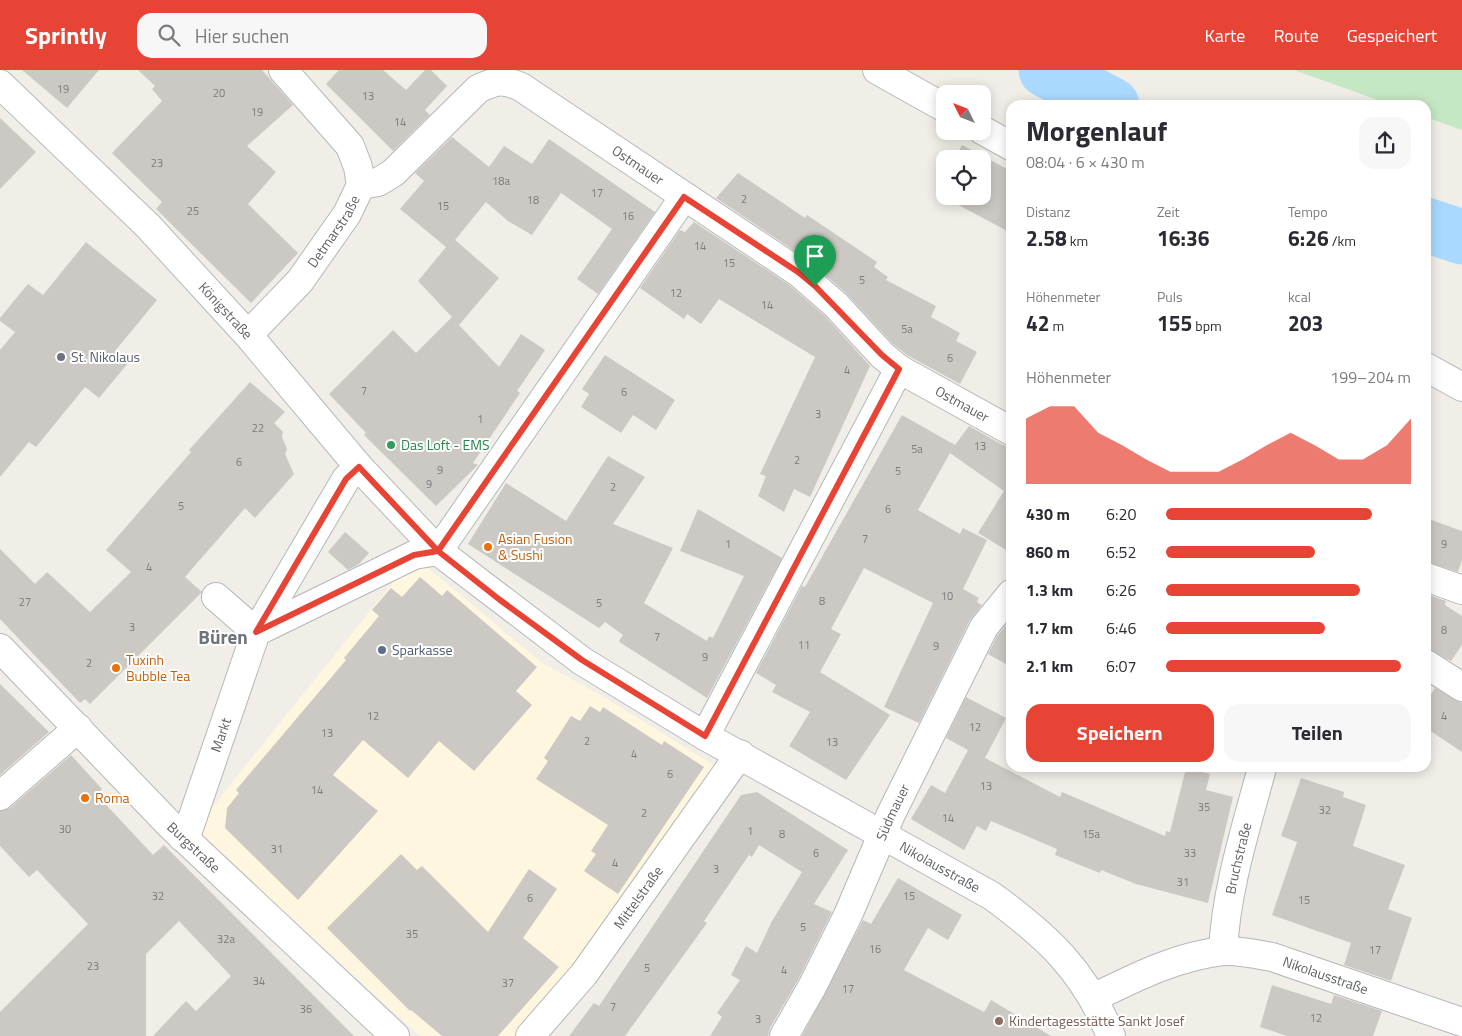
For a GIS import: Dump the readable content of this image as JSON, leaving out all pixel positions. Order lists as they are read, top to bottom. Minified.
{"streets":{"street":["Ostmauer","Detmarstraße","Königstraße","Markt","Südmauer","Burgstraße","Bruchstraße","Nikolausstraße","Mittelstraße"]},"crossings":[["Ostmauer","Detmarstraße"],["Detmarstraße","Königstraße"],["Königstraße","Markt"],["Königstraße","Nikolausstraße"],["Markt","Burgstraße"],["Südmauer","Nikolausstraße"],["Bruchstraße","Nikolausstraße"],["Nikolausstraße","Mittelstraße"]],"districts":["Büren"],"places":["St. Nikolaus","Das Loft - EMS","Asian Fusion & Sushi","Sparkasse","Tuxinh Bubble Tea","Roma","Kindertagesstätte Sankt Josef"],"house_numbers":["19","20","13","19","14","23","18a","17","2","18","15","25","16","14","15","5","12","14","5a","6","4","7","6","3","1","22","13","5a","2","6","9","5","9","2","5","6","7","1","9","4","10","8","27","5","3","8","7","11","9","9","2","12","4","12","13","2","13","4","6","13","14","35","32","2","14","30","1","8","15a","31","6","33","4","3","31","32","15","6","15","5","35","32a","16","17","23","5","4","34","37","17","7","36","12","3"],"north":"top left","page":{"header":"Sprintly","search":"Hier suchen","nav":["Karte","Route","Gespeichert"],"heading":["Morgenlauf","08:04 · 6 × 430 m"],"stats":[["Distanz","2.58 km"],["Zeit","16:36"],["Tempo","6:26 /km"],["Höhenmeter","42 m"],["Puls","155 bpm"],["kcal","203"]],"chart":["Höhenmeter","199–204 m"],"list":[{"name":"430 m","note":"6:20"},{"name":"860 m","note":"6:52"},{"name":"1.3 km","note":"6:26"},{"name":"1.7 km","note":"6:46"},{"name":"2.1 km","note":"6:07"}],"buttons":["Speichern","Teilen"]}}
